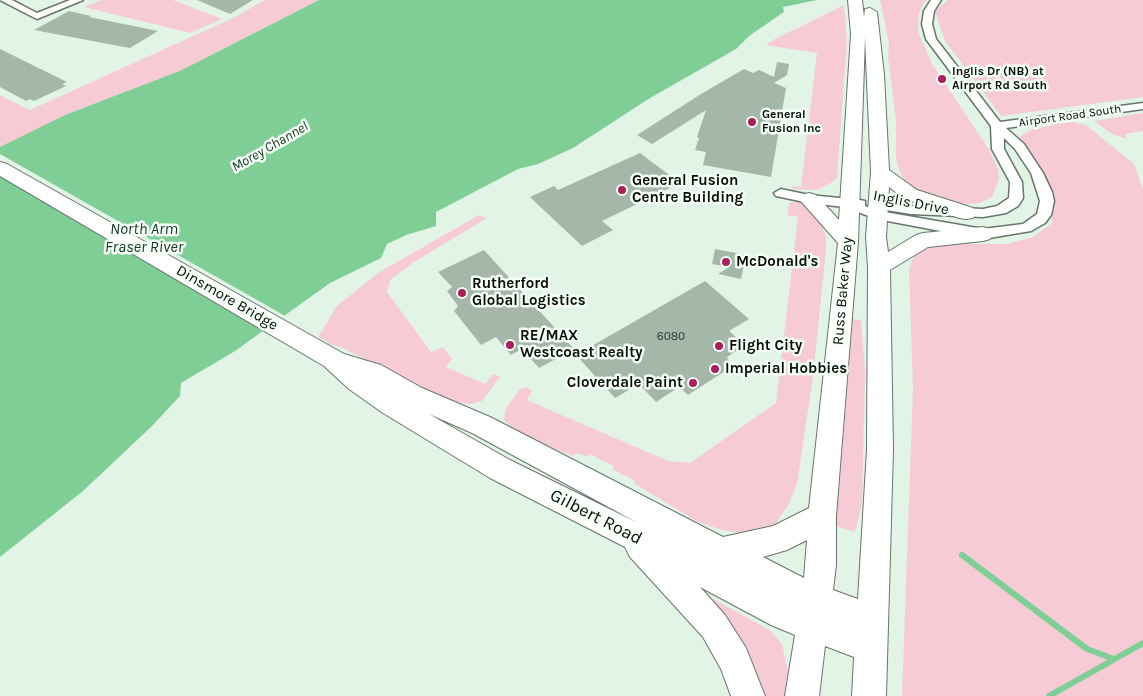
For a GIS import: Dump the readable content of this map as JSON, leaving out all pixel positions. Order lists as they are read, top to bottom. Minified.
{"streets":{"main road":["Russ Baker Way","Dinsmore Bridge","Gilbert Road"],"street":["Airport Road South","Inglis Drive"]},"crossings":[["Airport Road South","Inglis Drive"],["Inglis Drive","Russ Baker Way"],["Russ Baker Way","Gilbert Road"],["Dinsmore Bridge","Gilbert Road"]],"water":["Morey Channel","North Arm Fraser River"],"places":["Inglis Dr (NB) at Airport Rd South","General Fusion Inc","General Fusion Centre Building","McDonald's","Rutherford Global Logistics","RE/MAX Westcoast Realty","Flight City","Imperial Hobbies","Cloverdale Paint"],"house_numbers":["6080"]}
